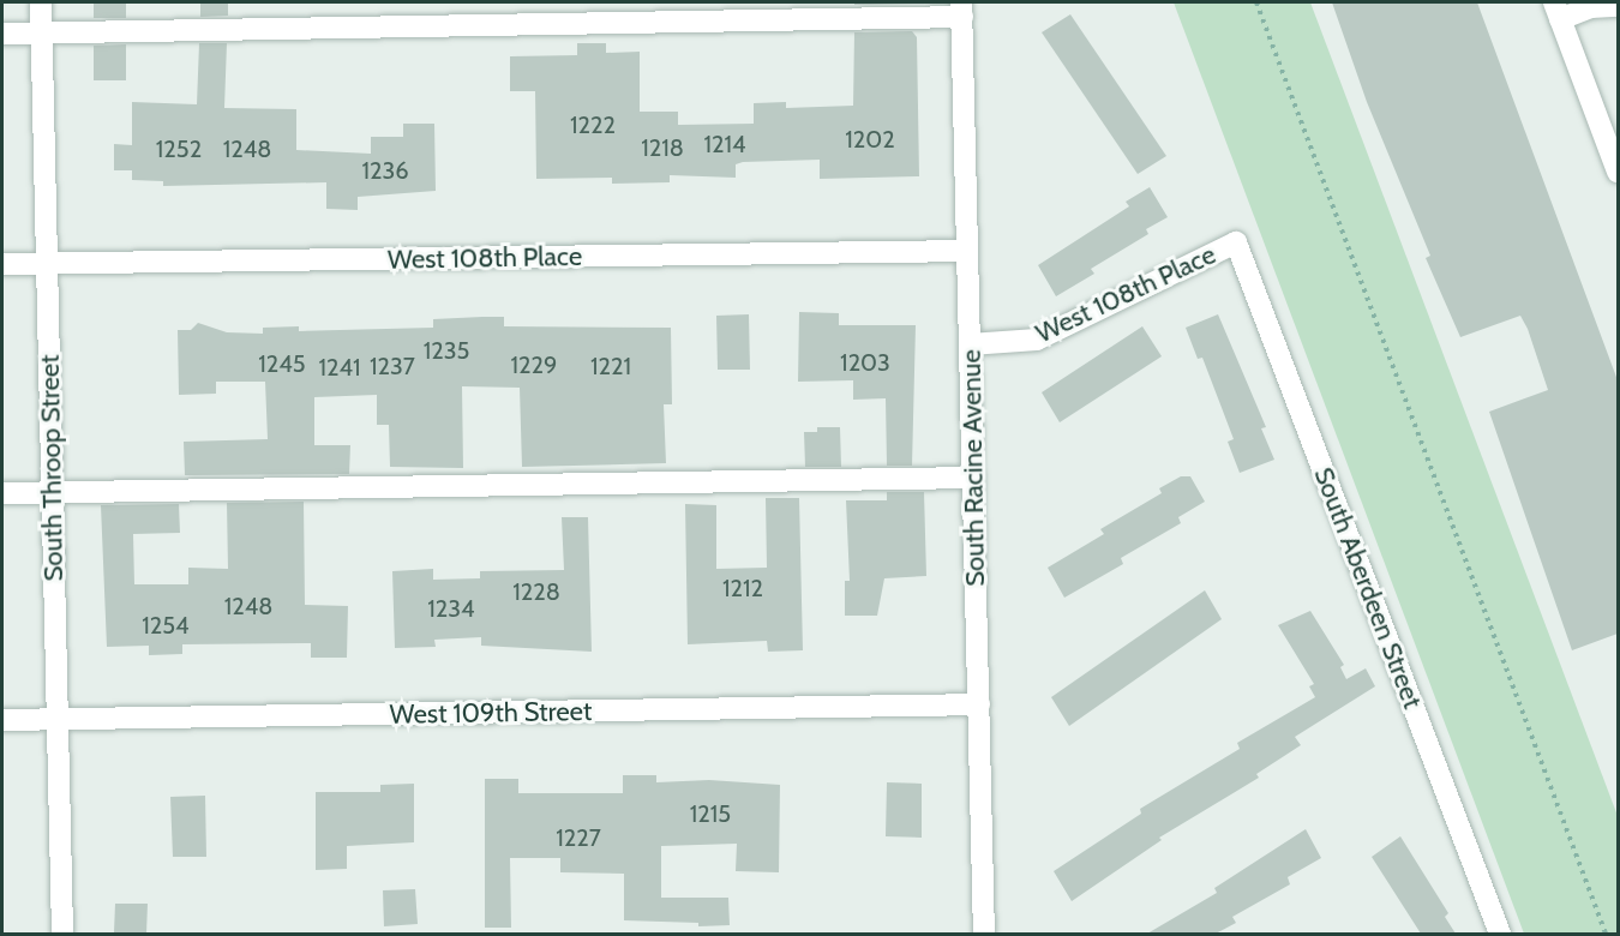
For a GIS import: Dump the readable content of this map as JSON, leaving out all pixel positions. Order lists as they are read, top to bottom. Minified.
{"streets":{"street":["West 108th Place","South Throop Street","South Racine Avenue","South Aberdeen Street","West 109th Street"]},"crossings":[["West 108th Place","South Throop Street"],["West 108th Place","South Racine Avenue"],["West 108th Place","South Aberdeen Street"],["South Throop Street","West 109th Street"],["South Racine Avenue","West 109th Street"]],"house_numbers":["1222","1202","1214","1218","1252","1248","1236","1235","1203","1245","1229","1237","1221","1241","1212","1228","1248","1234","1254","1215","1227"]}
